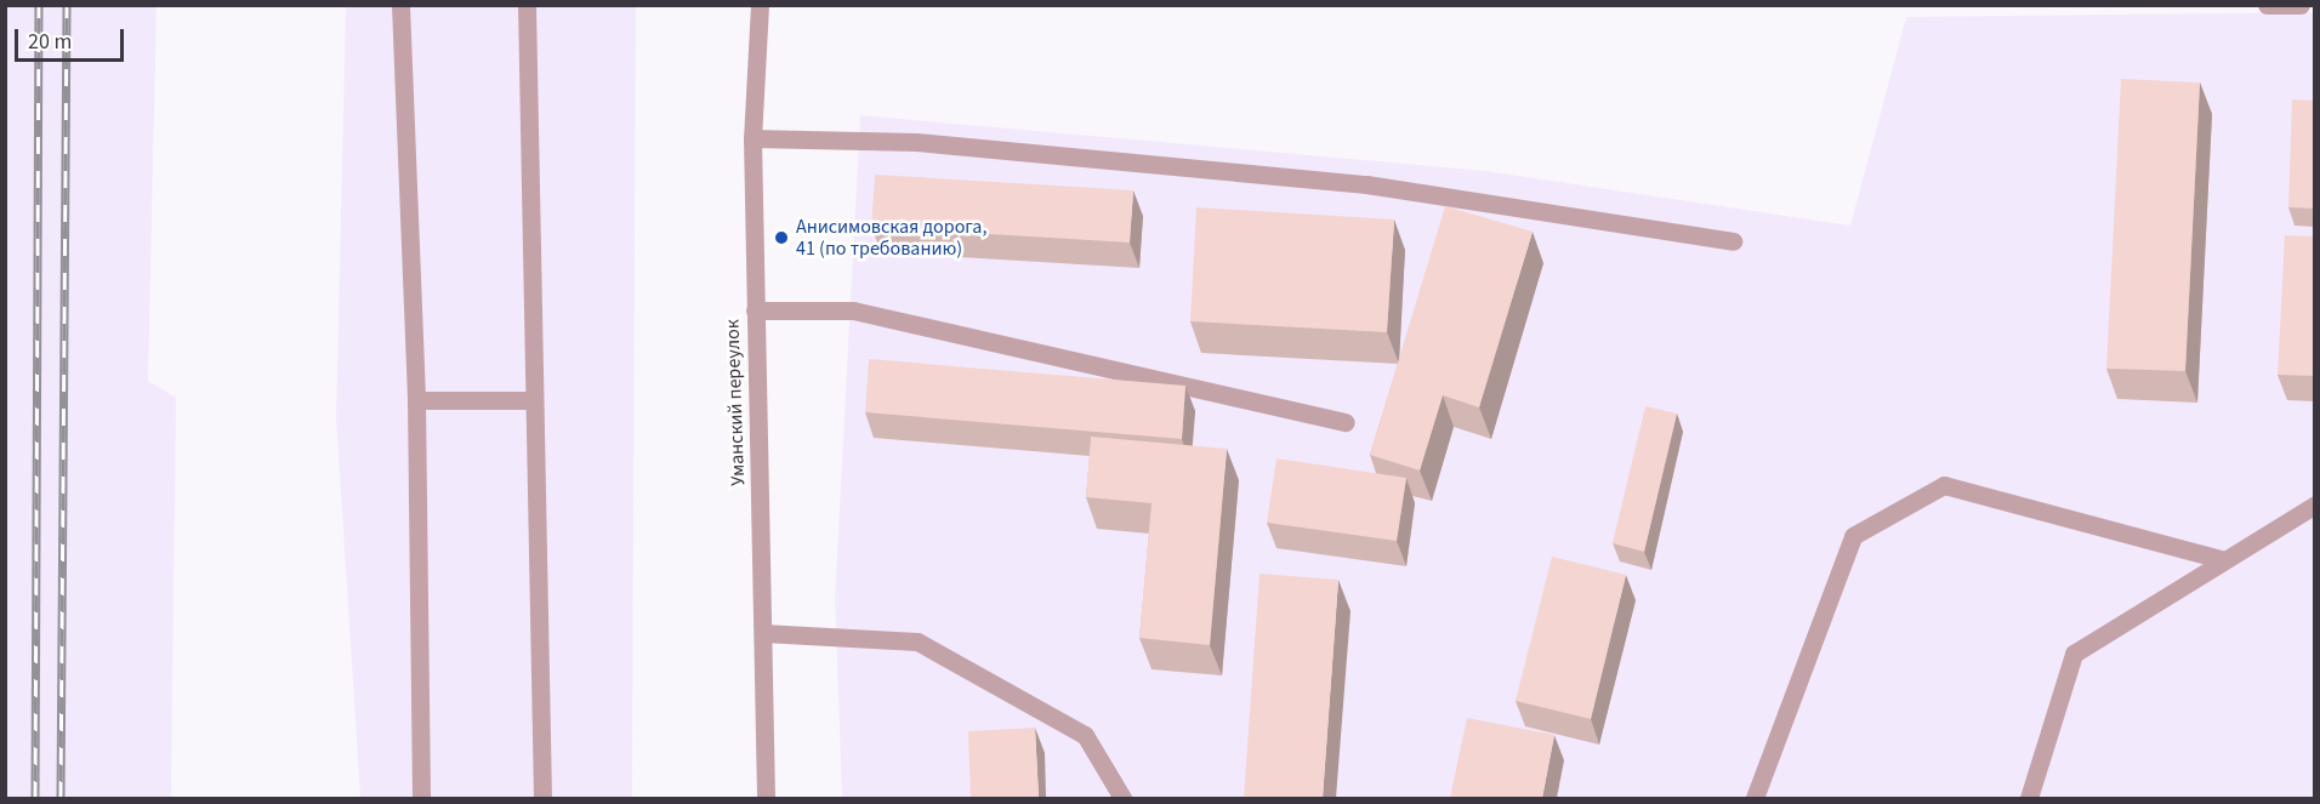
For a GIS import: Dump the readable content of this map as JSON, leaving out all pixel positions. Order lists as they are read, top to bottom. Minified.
{"streets":{"street":["Уманский переулок"]},"places":["Анисимовская дорога, 41 (по требованию)"],"scale_bar":"20 m"}
